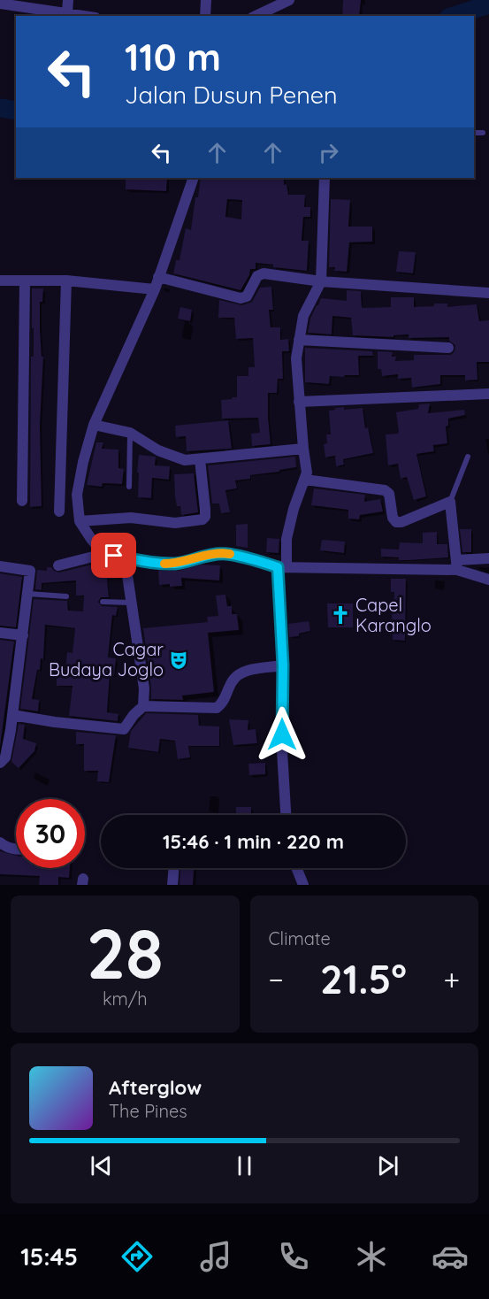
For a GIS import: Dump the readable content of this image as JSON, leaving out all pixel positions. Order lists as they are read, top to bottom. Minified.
{"places":{"church":["Capel Karanglo"],"theatre":["Cagar Budaya Joglo"]},"page":{"turn":["110 m","Jalan Dusun Penen"],"limit":"30","trip":"15:46 · 1 min · 220 m","tile":[["28","km/h"],"Climate"],"heat":["−","21.5°","+"],"song":["Afterglow","The Pines"],"tabs":"15:45"}}
